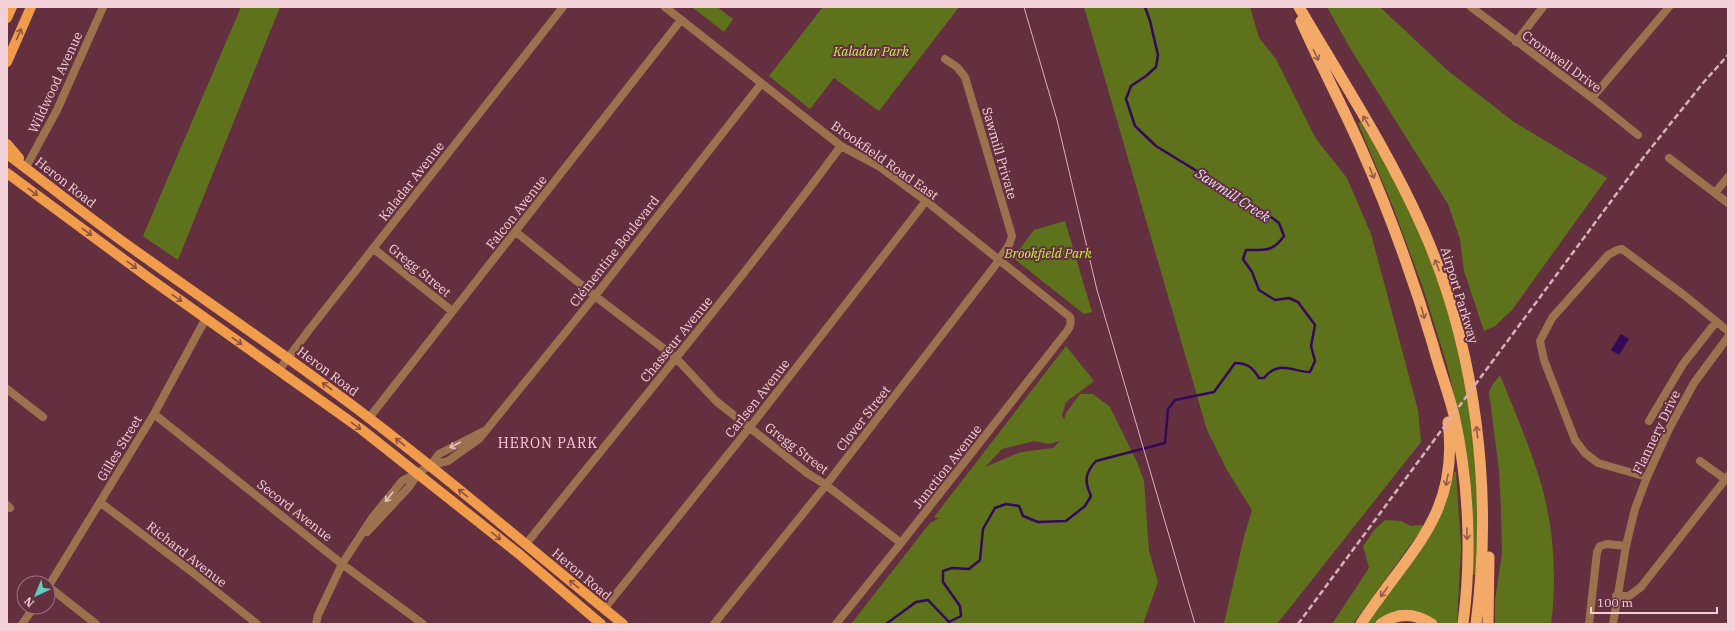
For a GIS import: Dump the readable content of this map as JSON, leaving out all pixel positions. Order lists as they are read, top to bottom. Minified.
{"streets":{"highway":["Airport Parkway"],"main road":["Heron Road"],"street":["Cromwell Drive","Wildwood Avenue","Sawmill Private","Brookfield Road East","Kaladar Avenue","Falcon Avenue","Clémentine Boulevard","Gregg Street","Chasseur Avenue","Carlsen Avenue","Clover Street","Flannery Drive","Gilles Street","Junction Avenue","Secord Avenue","Richard Avenue"]},"crossings":[["Wildwood Avenue","Heron Road"],["Sawmill Private","Brookfield Road East"],["Sawmill Private","Clover Street"],["Brookfield Road East","Falcon Avenue"],["Brookfield Road East","Clémentine Boulevard"],["Brookfield Road East","Chasseur Avenue"],["Brookfield Road East","Carlsen Avenue"],["Brookfield Road East","Clover Street"],["Brookfield Road East","Junction Avenue"],["Kaladar Avenue","Heron Road"],["Kaladar Avenue","Gregg Street"],["Heron Road","Falcon Avenue"],["Heron Road","Clémentine Boulevard"],["Heron Road","Chasseur Avenue"],["Heron Road","Carlsen Avenue"],["Heron Road","Gilles Street"],["Falcon Avenue","Gregg Street"],["Clémentine Boulevard","Gregg Street"],["Clémentine Boulevard","Secord Avenue"],["Gregg Street","Chasseur Avenue"],["Gregg Street","Carlsen Avenue"],["Gregg Street","Clover Street"],["Gregg Street","Junction Avenue"],["Gilles Street","Secord Avenue"],["Gilles Street","Richard Avenue"]],"districts":["HERON PARK"],"water":["Sawmill Creek"],"parks":["Kaladar Park","Brookfield Park"],"scale_bar":"100 m","north":"bottom left"}
